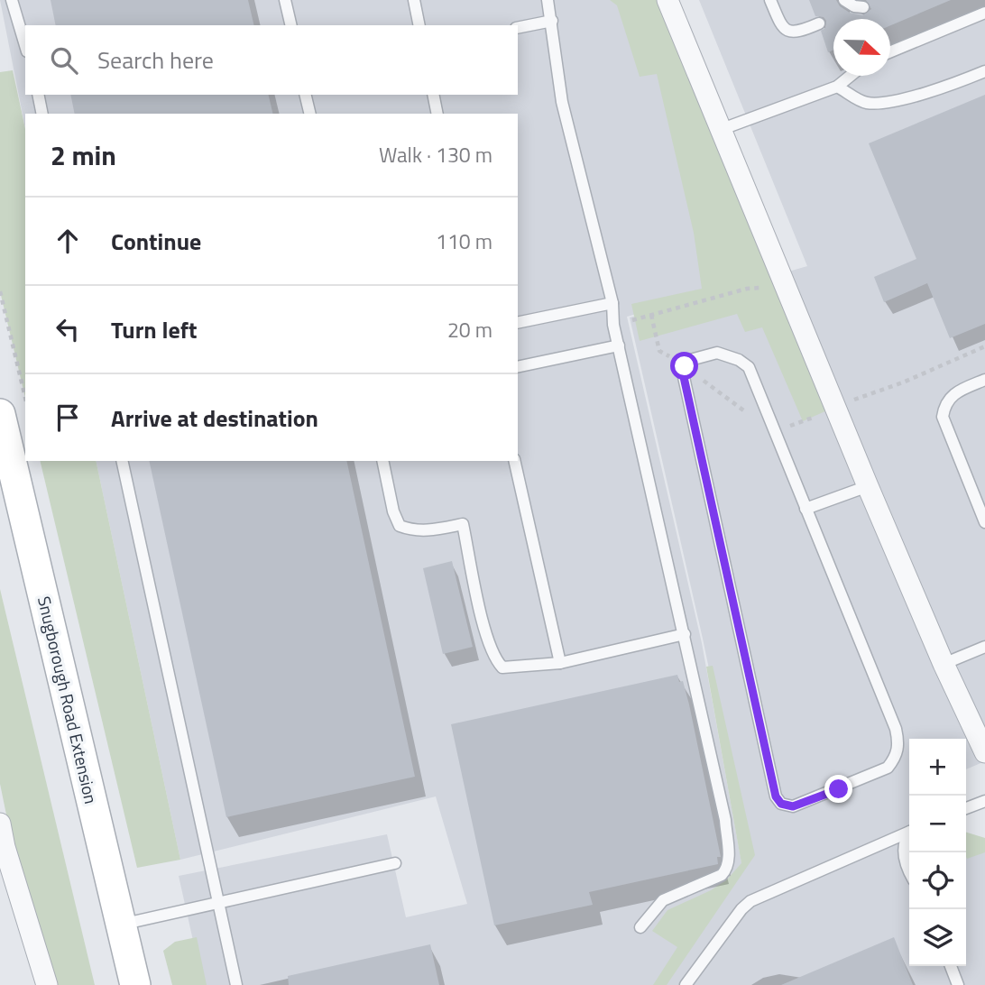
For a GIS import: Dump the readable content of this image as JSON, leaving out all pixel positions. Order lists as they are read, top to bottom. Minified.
{"streets":{"main road":["Snugborough Road Extension"]},"north":"right","page":{"search":"Search here","heading":["2 min","Walk · 130 m"],"list":[["Continue","110 m"],["Turn left","20 m"],"Arrive at destination"],"map_buttons":["+","−"]}}
